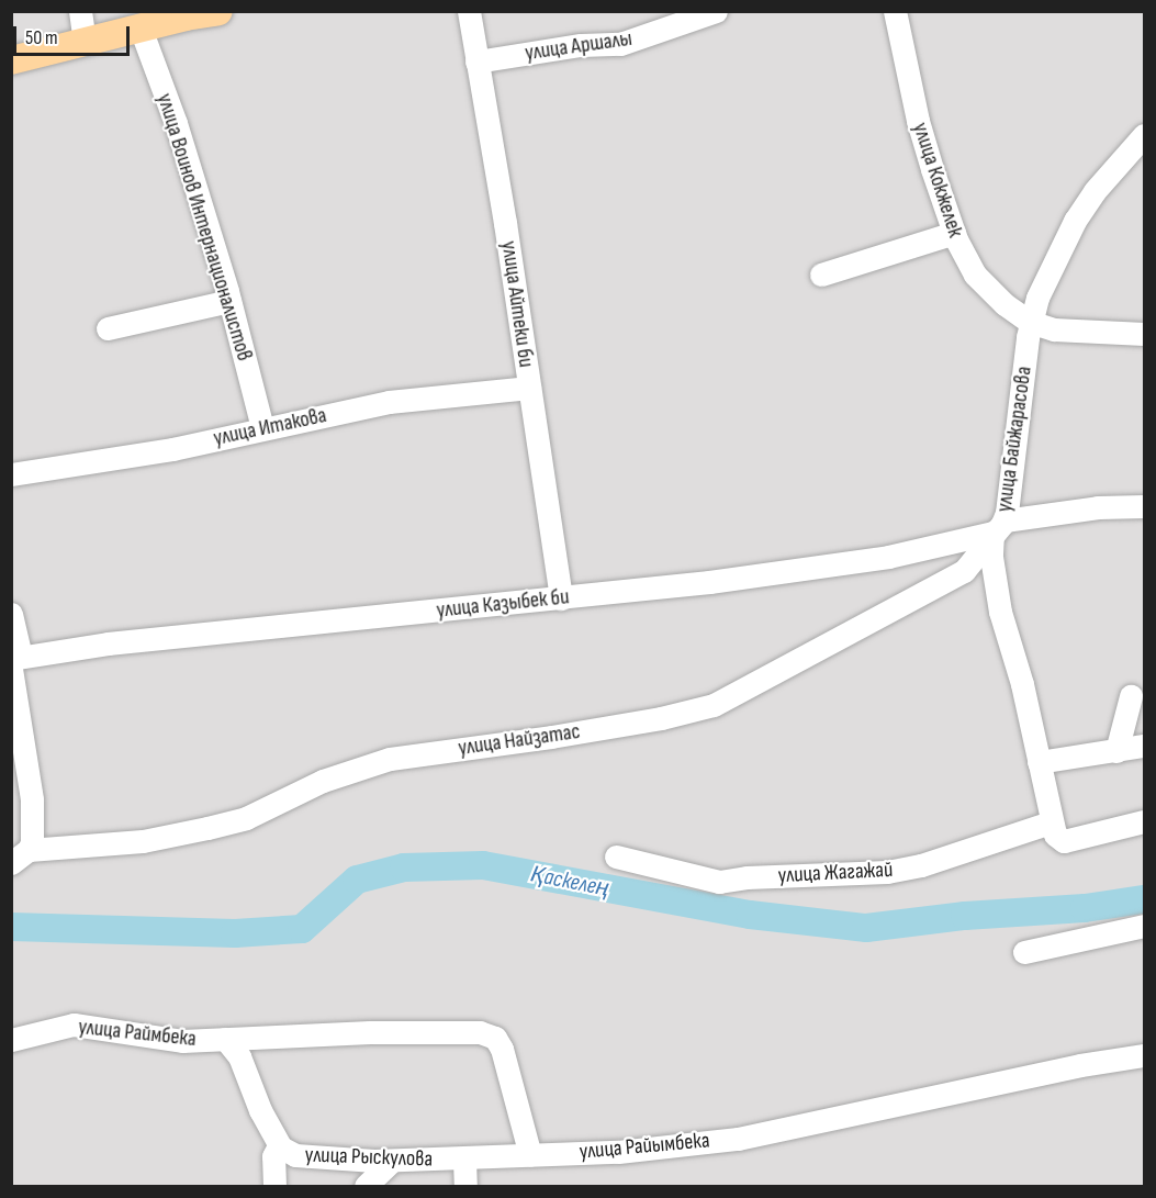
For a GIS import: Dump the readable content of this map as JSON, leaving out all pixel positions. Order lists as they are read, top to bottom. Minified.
{"streets":{"street":["улица Аршалы","улица Кокжелек","улица Воинов Интернационалистов","улица Айтеки би","улица Итакова","улица Байжарасова","улица Казыбек би","улица Найзатас","улица Жагажай","улица Раймбека","улица Райымбека","улица Рыскулова"]},"crossings":[["улица Аршалы","улица Айтеки би"],["улица Кокжелек","улица Байжарасова"],["улица Воинов Интернационалистов","улица Итакова"],["улица Айтеки би","улица Итакова"],["улица Айтеки би","улица Казыбек би"],["улица Байжарасова","улица Казыбек би"],["улица Байжарасова","улица Найзатас"],["улица Байжарасова","улица Жагажай"],["улица Казыбек би","улица Найзатас"],["улица Раймбека","улица Рыскулова"],["улица Райымбека","улица Рыскулова"]],"water":["Қаскелең"],"scale_bar":"50 m"}
